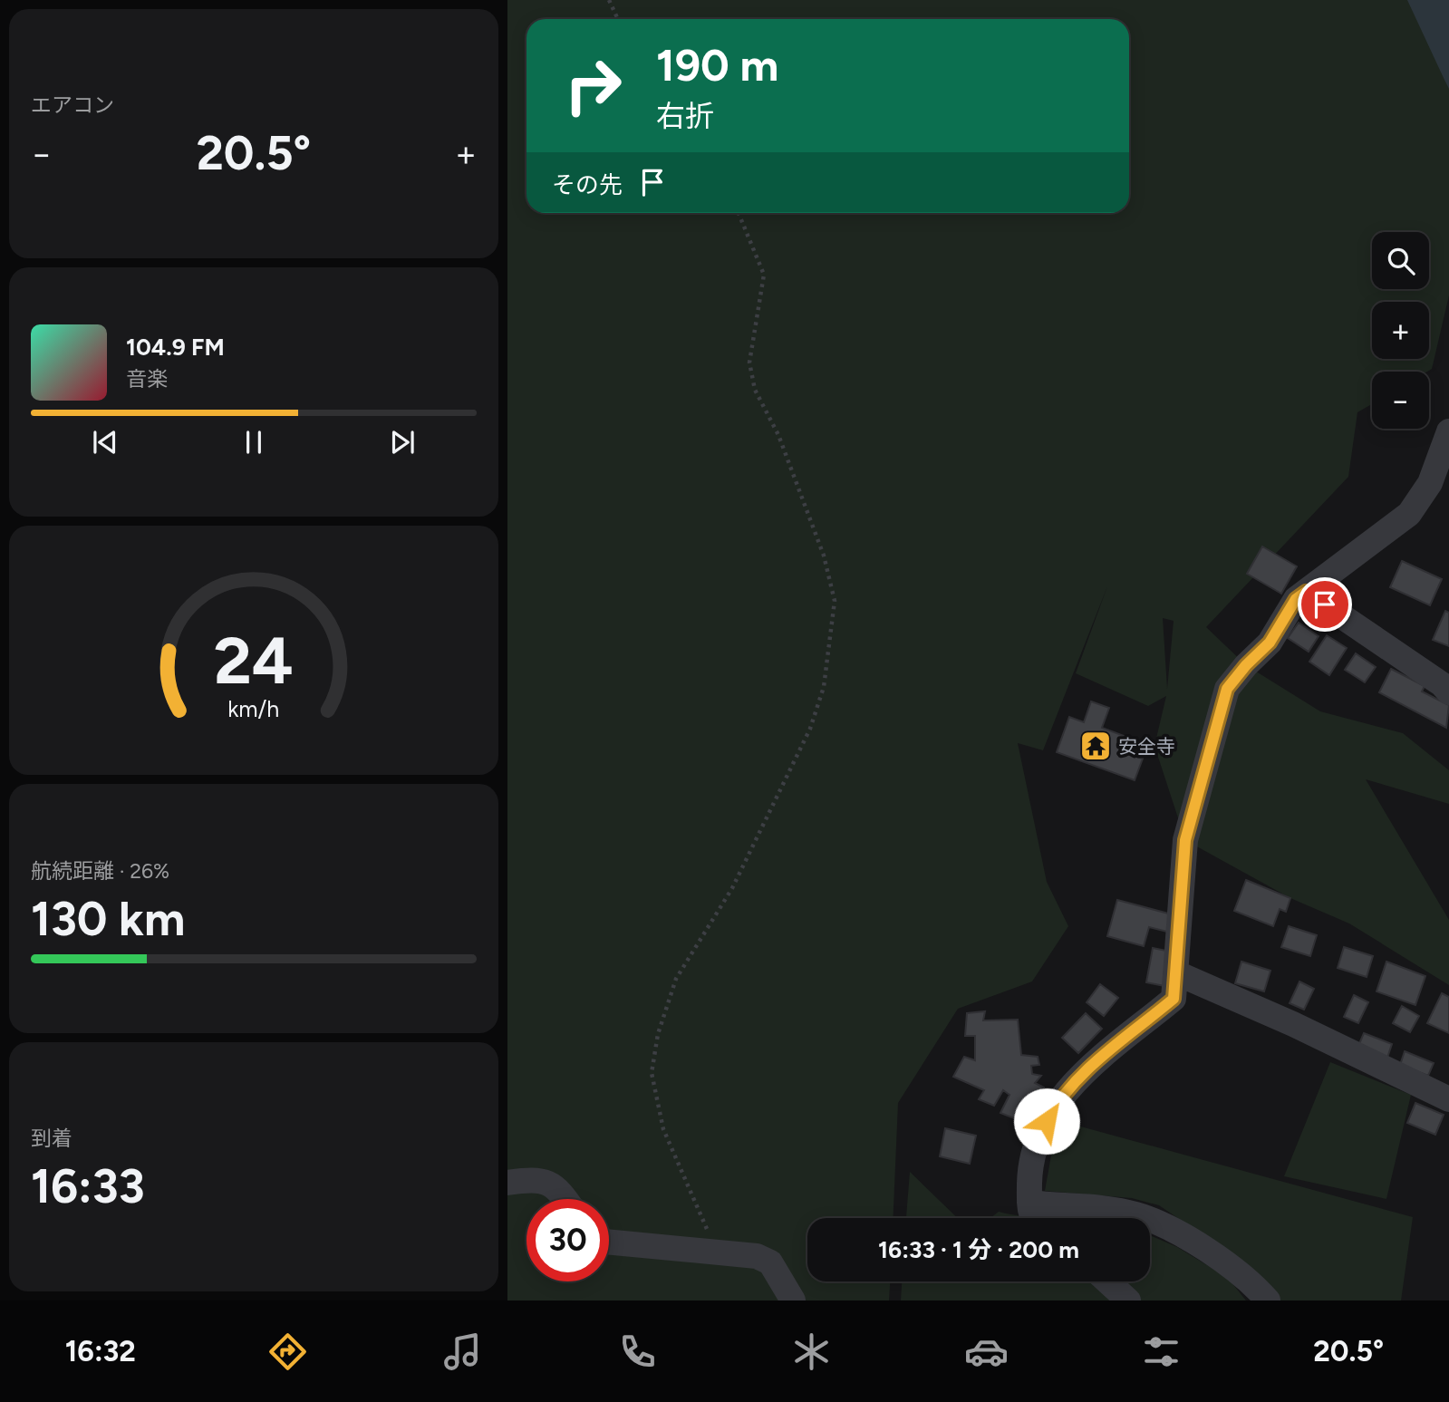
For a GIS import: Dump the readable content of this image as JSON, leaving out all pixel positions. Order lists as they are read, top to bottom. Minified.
{"places":{"temple":["安全寺"]},"page":{"tile":["エアコン",["航続距離 · 26%","130 km"],["到着","16:33"]],"turn":["190 m","右折"],"heat":["−","20.5°","+"],"then":"その先","map_buttons":["+","−"],"song":["104.9 FM","音楽"],"limit":"30","trip":"16:33 · 1 分 · 200 m","tabs":["16:32","20.5°"],"gauge":["24","km/h"]}}
